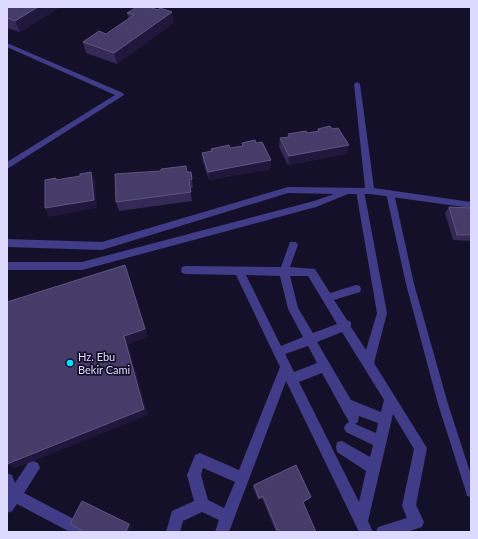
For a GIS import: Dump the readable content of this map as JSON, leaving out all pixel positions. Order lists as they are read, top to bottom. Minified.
{"places":["Hz. Ebu Bekir Cami"]}
